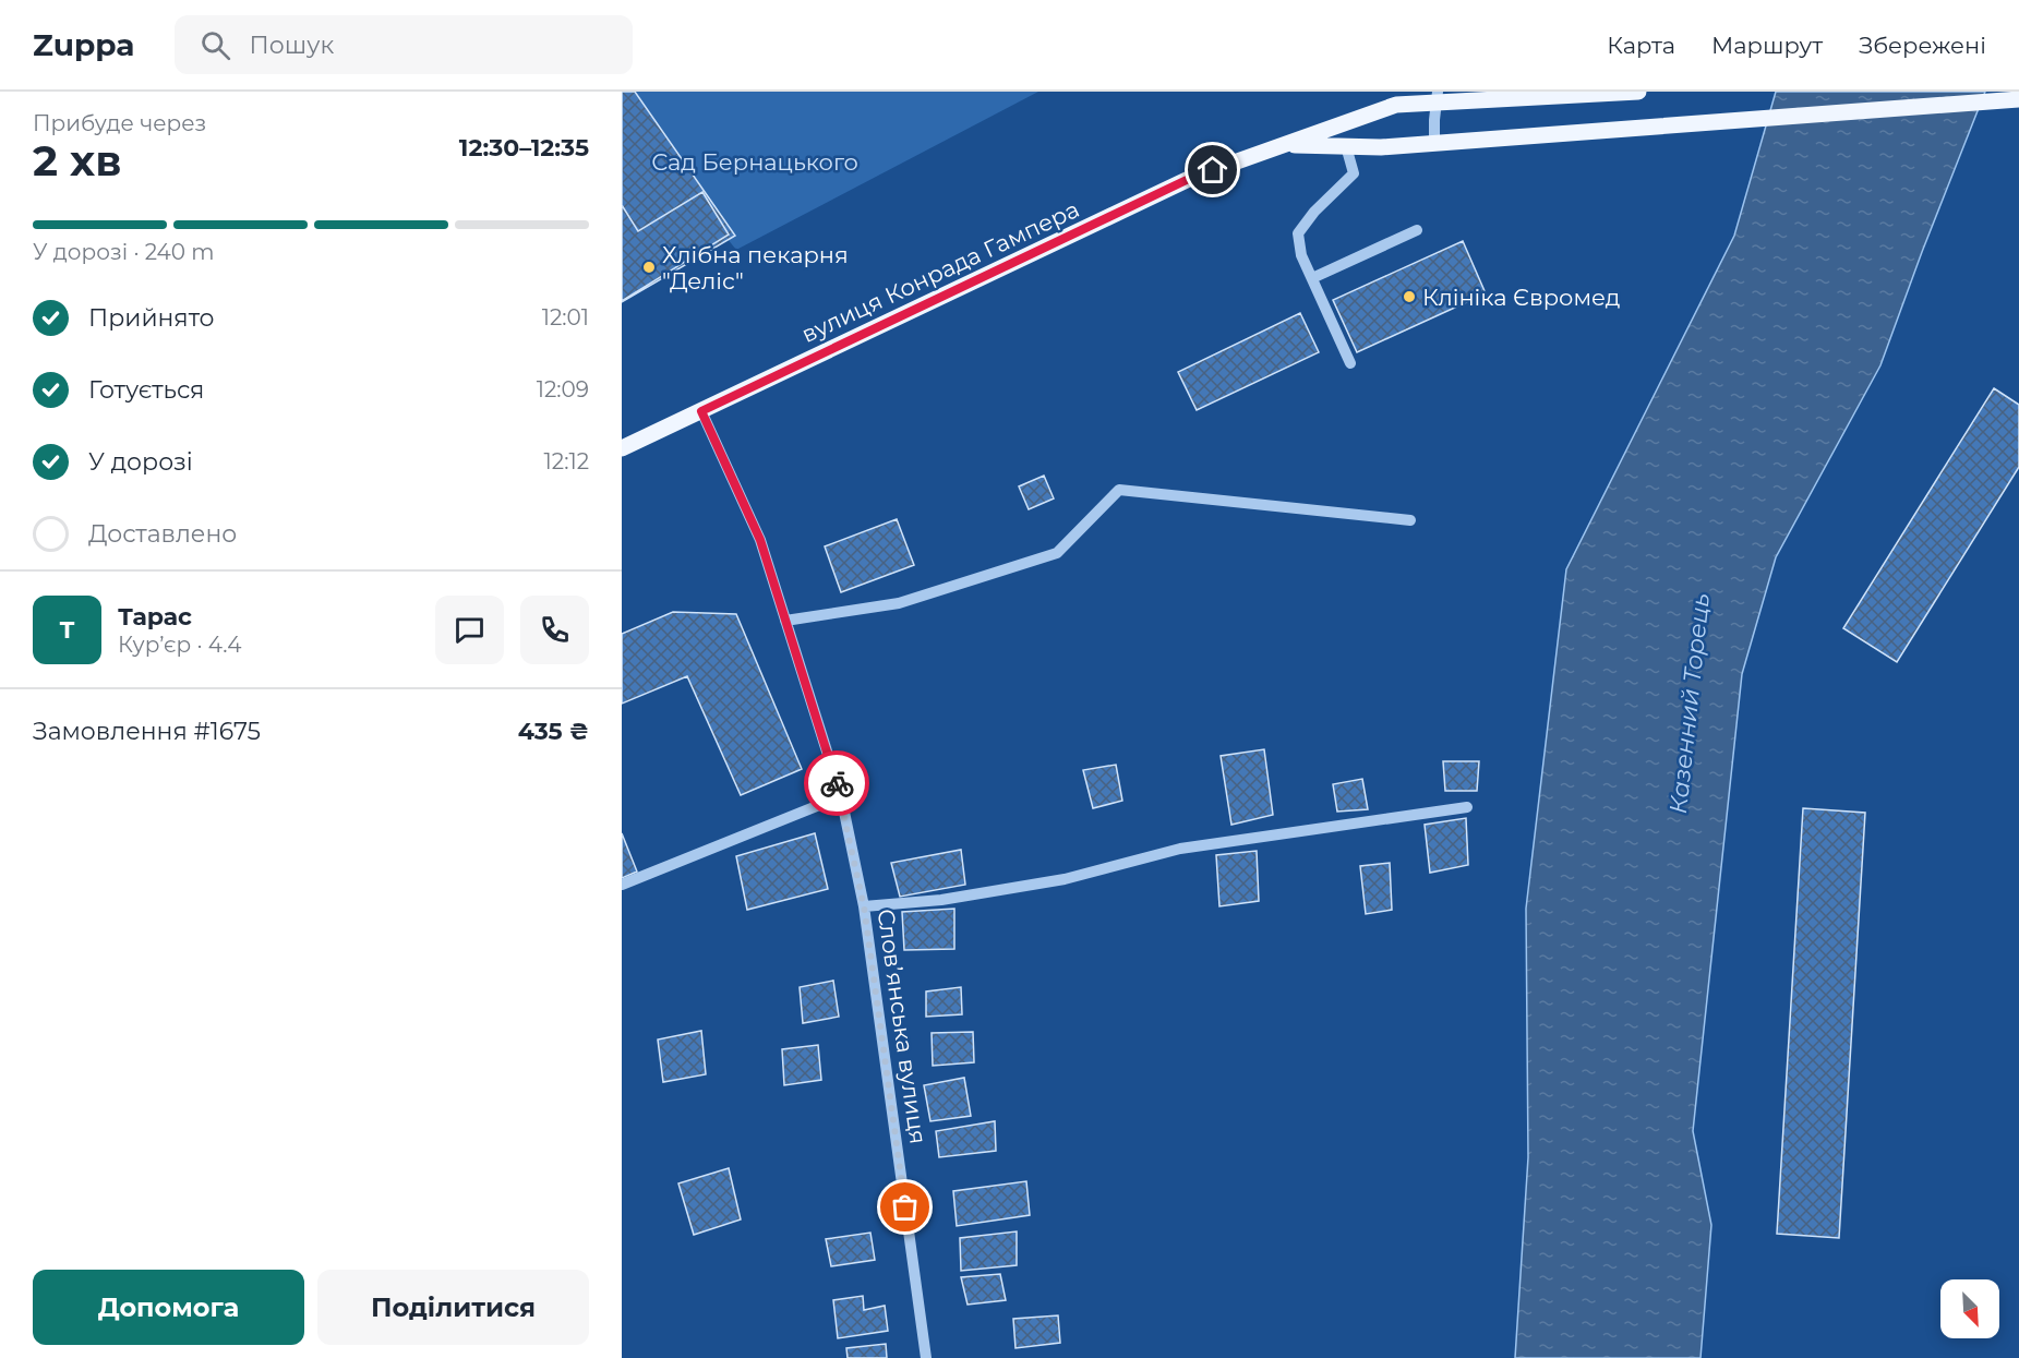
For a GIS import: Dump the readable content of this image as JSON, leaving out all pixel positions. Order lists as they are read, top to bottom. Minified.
{"streets":{"main road":["вулиця Конрада Гампера"],"street":["Слов’янська вулиця"]},"crossings":[["вулиця Конрада Гампера","Слов’янська вулиця"]],"water":["Казенний Торець"],"parks":["Сад Бернацького"],"places":["Хлібна пекарня \"Деліс\"","Клініка Євромед"],"north":"bottom right","page":{"header":"Zuppa","search":"Пошук","nav":["Карта","Маршрут","Збережені"],"heading":["2 хв","Прибуде через","12:30–12:35"],"panel":["Тарас","Кур’єр · 4.4","Замовлення #1675","435 ₴"],"bar":"У дорозі · 240 m","list":[["Прийнято","12:01"],["Готується","12:09"],["У дорозі","12:12"],"Доставлено"],"round":"Т","buttons":["Допомога","Поділитися"]}}
